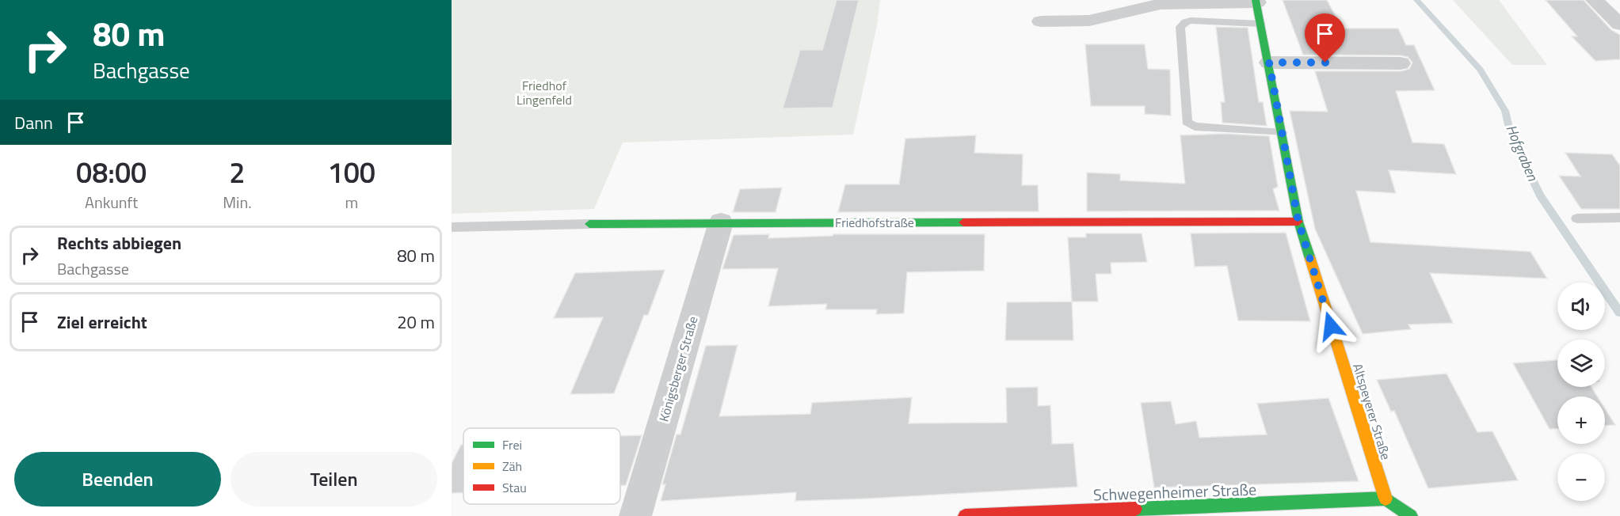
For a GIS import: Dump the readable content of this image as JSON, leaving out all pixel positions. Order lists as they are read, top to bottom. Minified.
{"streets":{"main road":["Friedhofstraße","Altspeyerer Straße","Schwegenheimer Straße"],"street":["Königsberger Straße"]},"crossings":[["Friedhofstraße","Königsberger Straße"],["Friedhofstraße","Altspeyerer Straße"],["Altspeyerer Straße","Schwegenheimer Straße"]],"water":["Hofgraben"],"parks":["Friedhof Lingenfeld"],"legend":["Frei","Zäh","Stau"],"page":{"turn":["80 m","Bachgasse"],"then":"Dann","eta":["08:00","Ankunft","2","Min.","100","m"],"list":[{"name":"Rechts abbiegen","note":"Bachgasse","value":"80 m"},{"name":"Ziel erreicht","value":"20 m"}],"map_buttons":["+","−"],"buttons":["Beenden","Teilen"]}}
